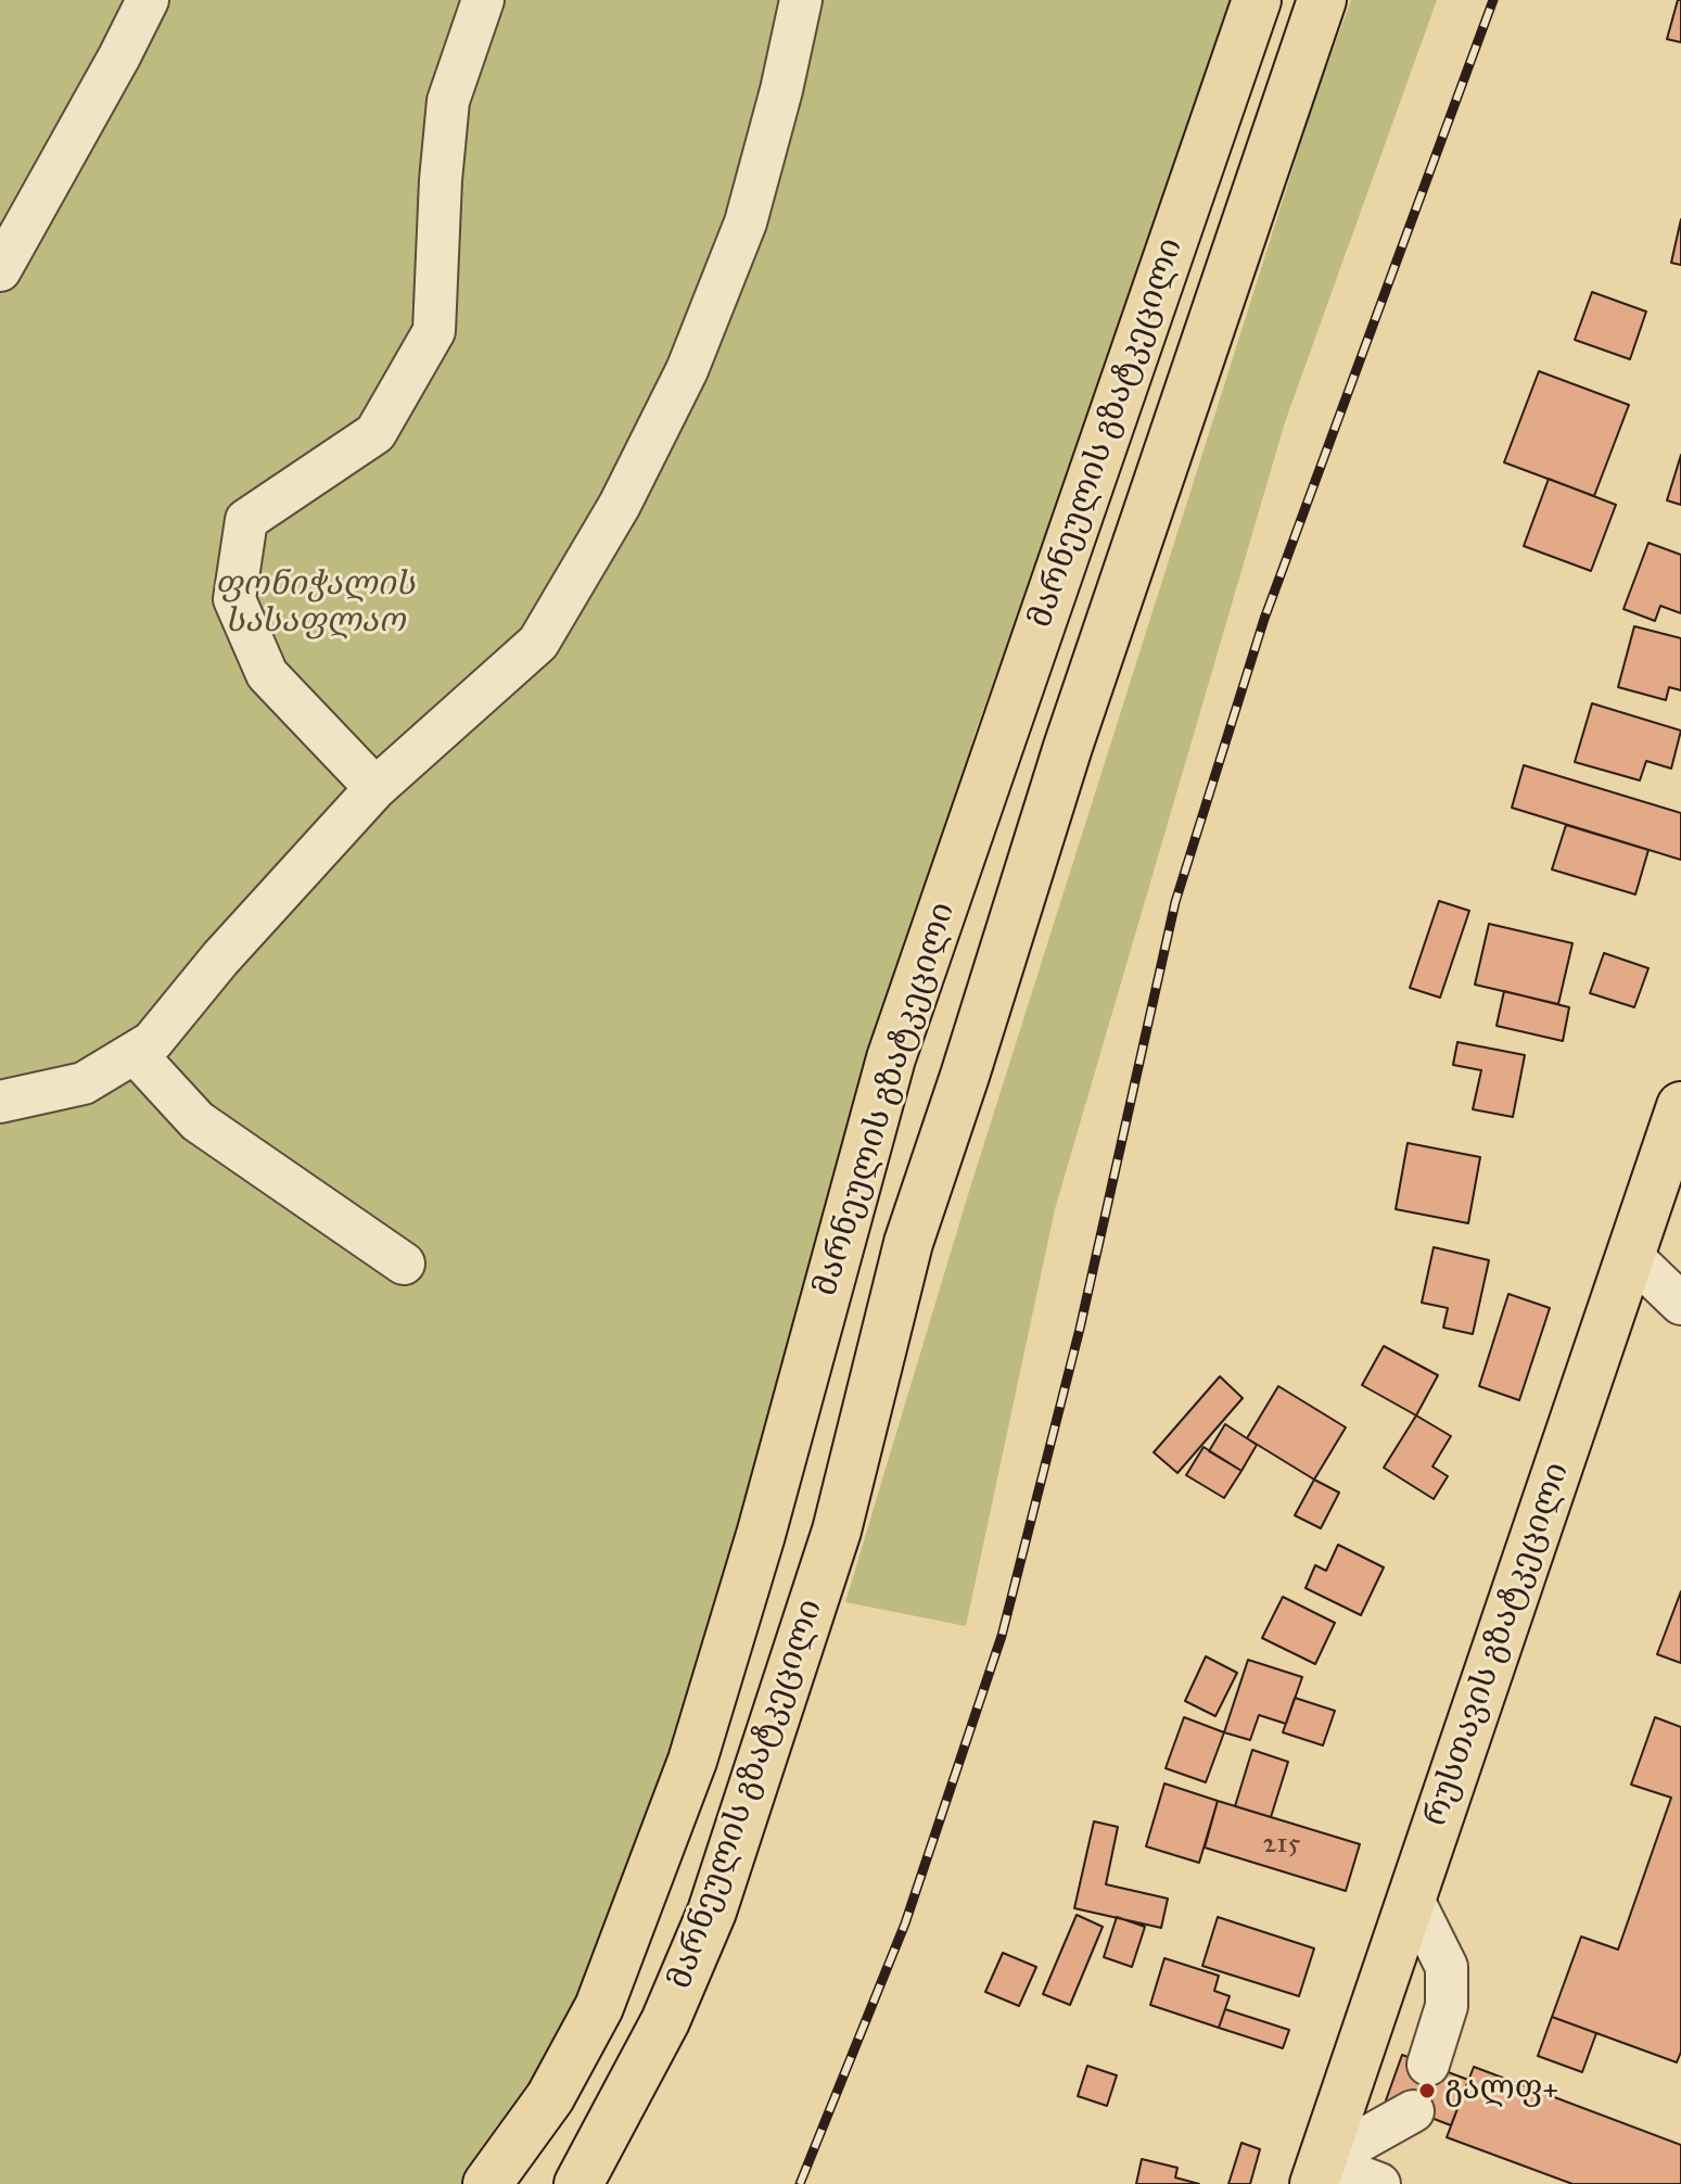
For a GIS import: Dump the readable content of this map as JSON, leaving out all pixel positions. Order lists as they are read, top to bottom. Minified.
{"streets":{"highway":["მარნეულის გზატკეცილი","რუსთავის გზატკეცილი"]},"parks":["ფონიჭალის სასაფლაო"],"places":["გალფ+"],"house_numbers":["215"]}
